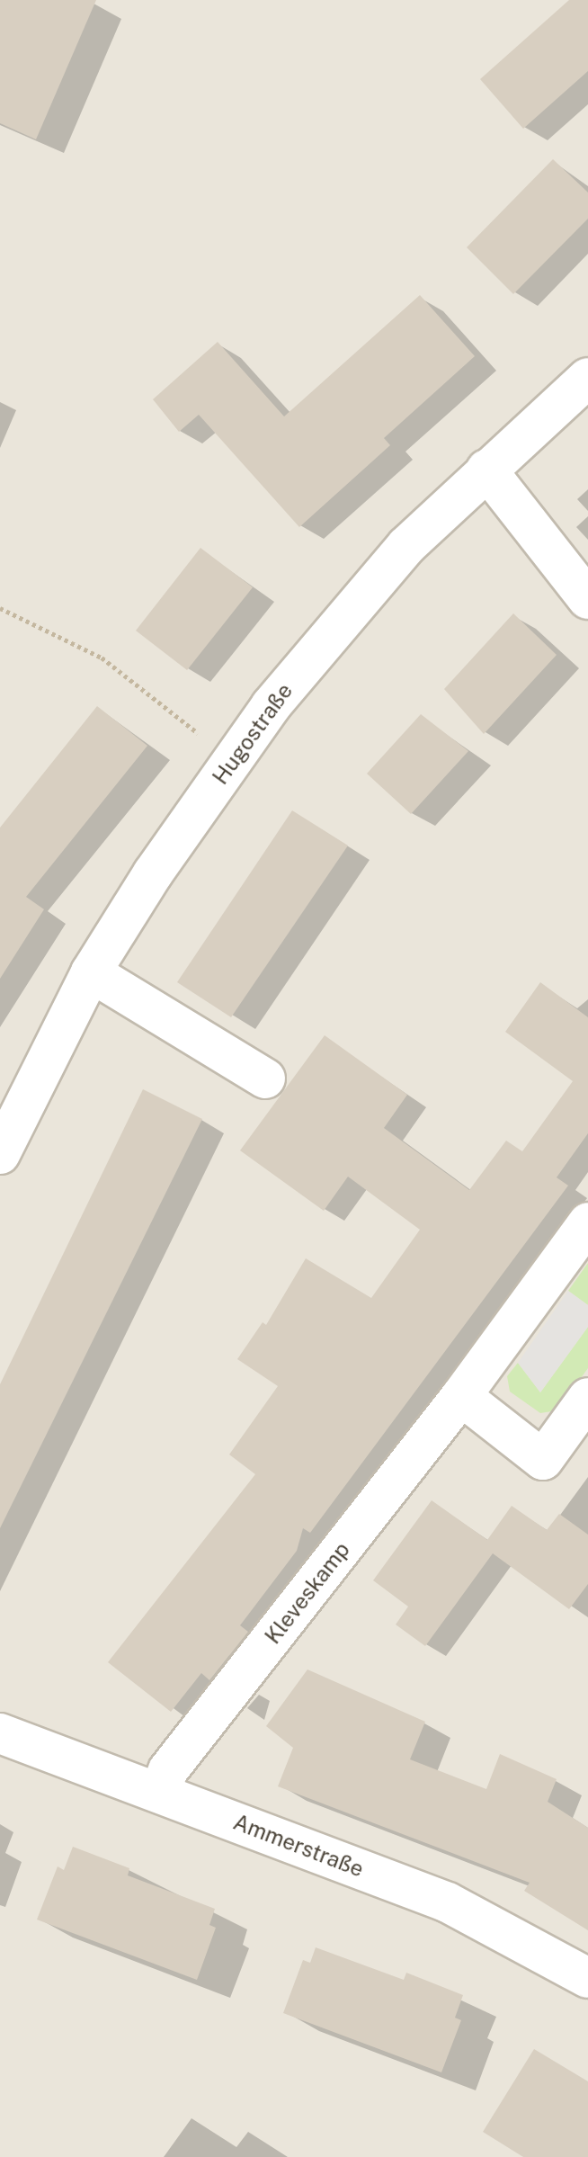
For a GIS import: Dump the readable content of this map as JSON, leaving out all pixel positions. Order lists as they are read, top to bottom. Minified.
{"streets":{"street":["Hugostraße","Kleveskamp","Ammerstraße"]},"crossings":[["Kleveskamp","Ammerstraße"]]}
